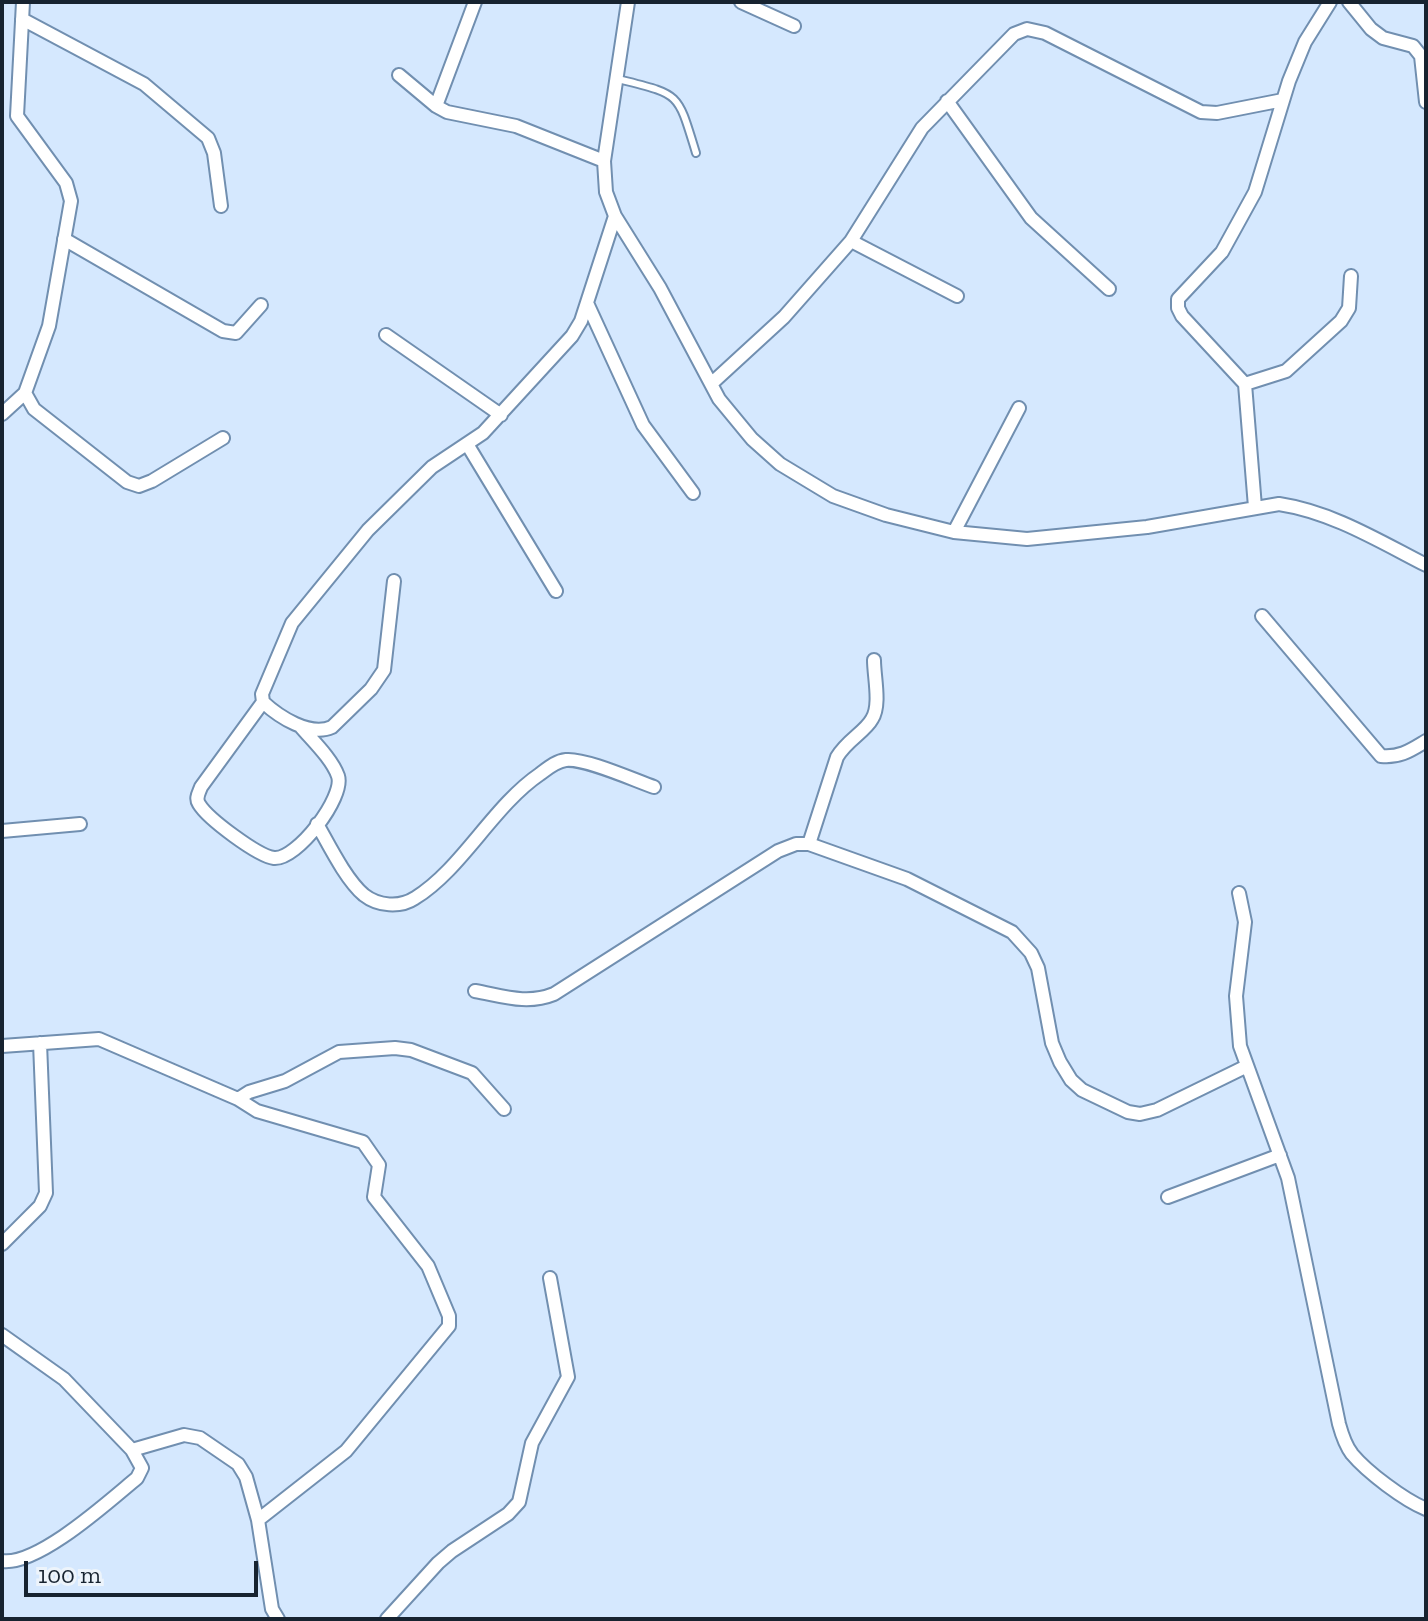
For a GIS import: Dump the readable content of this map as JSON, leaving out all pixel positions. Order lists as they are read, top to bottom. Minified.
{"scale_bar":"100 m"}
